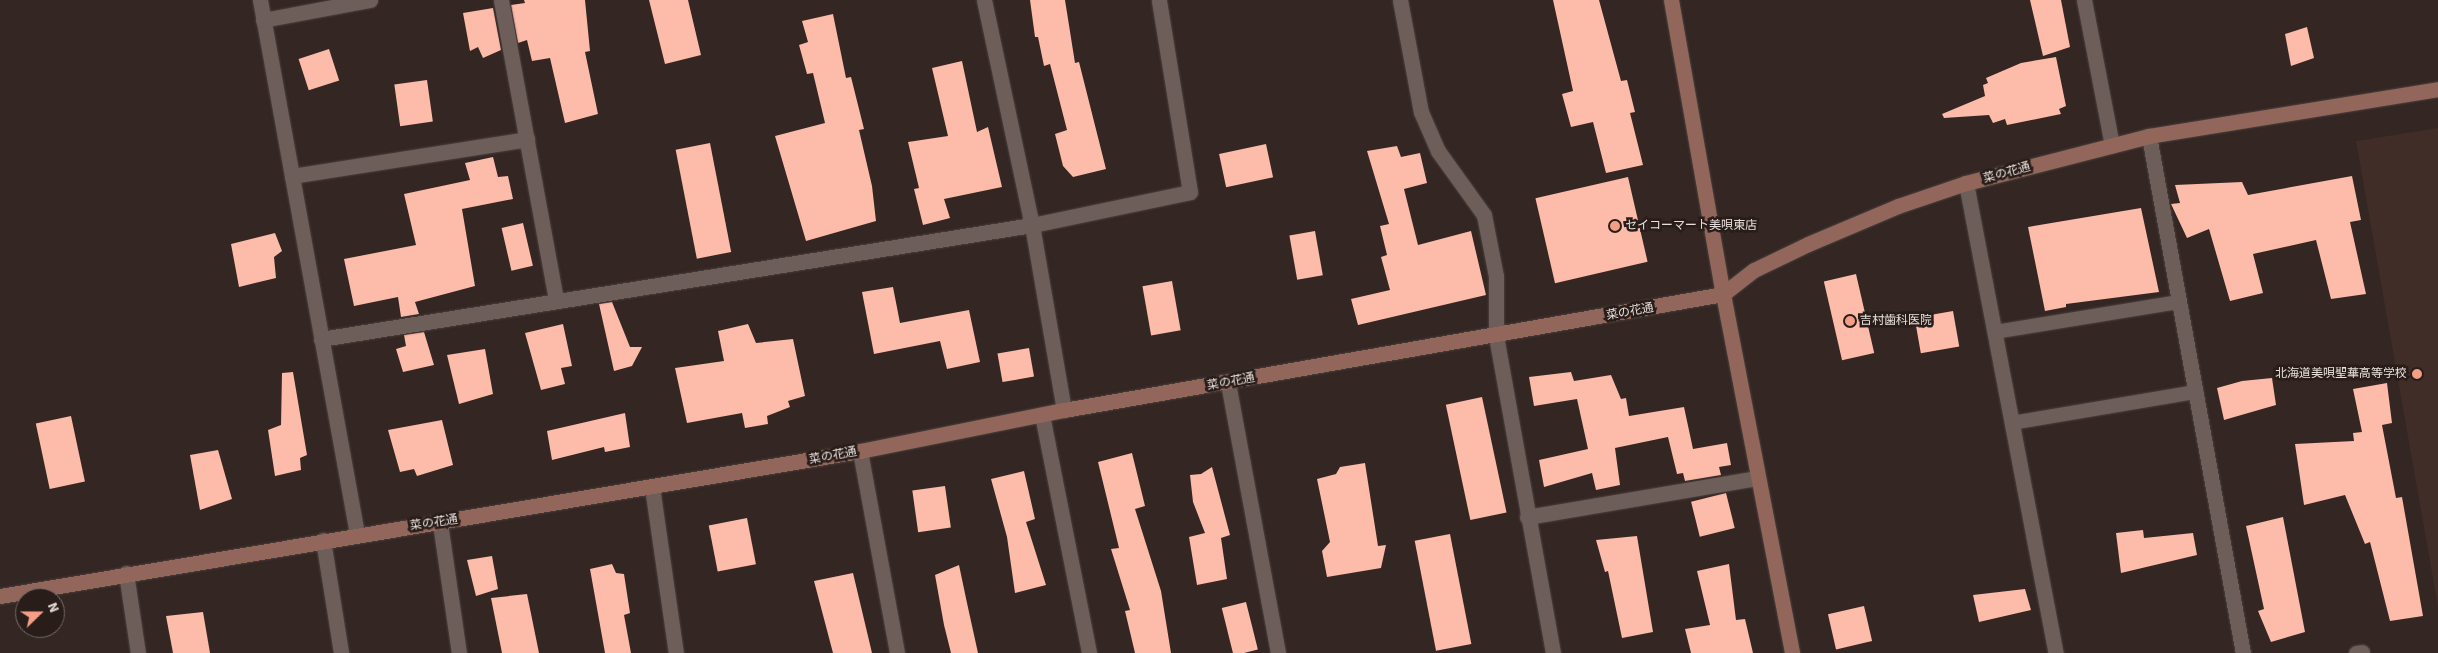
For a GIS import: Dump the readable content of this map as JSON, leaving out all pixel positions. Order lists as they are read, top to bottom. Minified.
{"streets":{"street":["菜の花通"]},"places":["セイコーマート美唄東店","吉村歯科医院","北海道美唄聖華高等学校"],"north":"right"}
